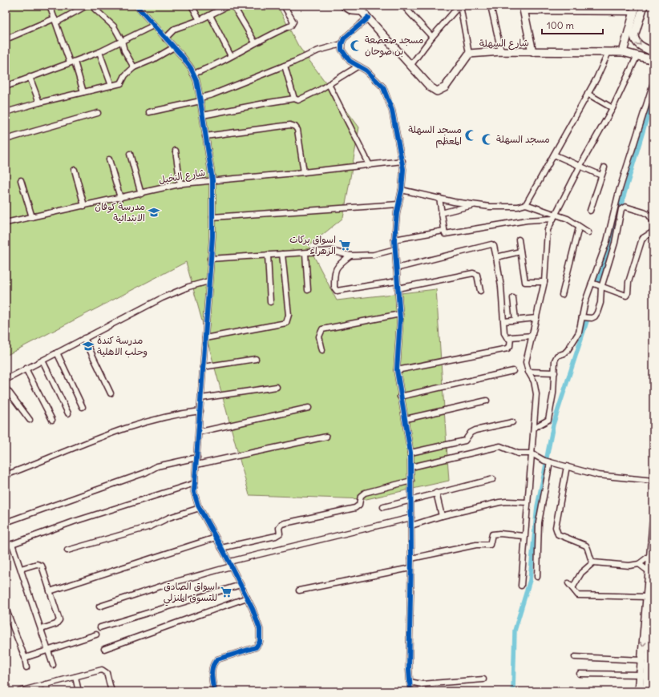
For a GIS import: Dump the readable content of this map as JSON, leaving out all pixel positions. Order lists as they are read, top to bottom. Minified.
{"streets":{"main road":["شارع السهلة"],"street":["شارع النخيل"]},"places":{"mosque":["مسجد صعصعة بن صوحان","مسجد السهلة المعظم","مسجد السهلة"],"school or university":["مدرسة كوفان الابتدائية","مدرسة كندة وحلب الاهلية"],"supermarket":["اسواق بركات الزهراء","اسواق الصادق للتسوق المنزلي"]},"scale_bar":"100 m"}
